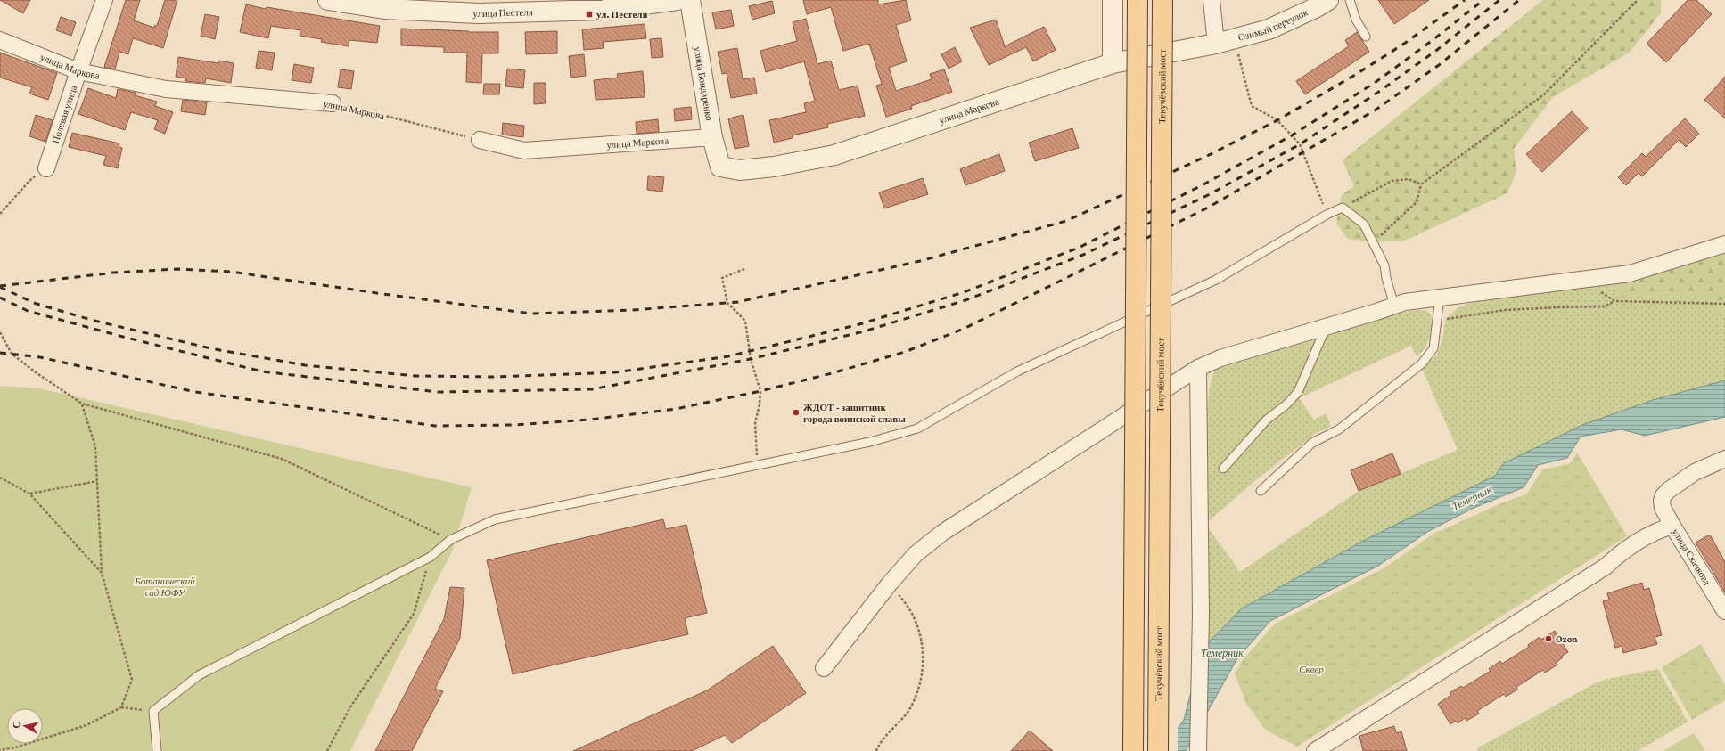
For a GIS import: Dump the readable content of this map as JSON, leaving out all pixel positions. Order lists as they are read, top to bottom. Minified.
{"streets":{"main road":["Текучёвский мост"],"street":["улица Пестеля","Озимый переулок","улица Маркова","улица Бондаренко","Полевая улица","улица Скачкова"]},"crossings":[["Озимый переулок","улица Маркова"],["улица Маркова","улица Бондаренко"],["улица Маркова","Полевая улица"]],"water":["Темерник"],"parks":["Ботанический сад ЮФУ","Сквер"],"places":{"transit":["ул. Пестеля"],"other":["ЖДОТ - защитник города воинской славы","Ozon"]},"north":"left"}
